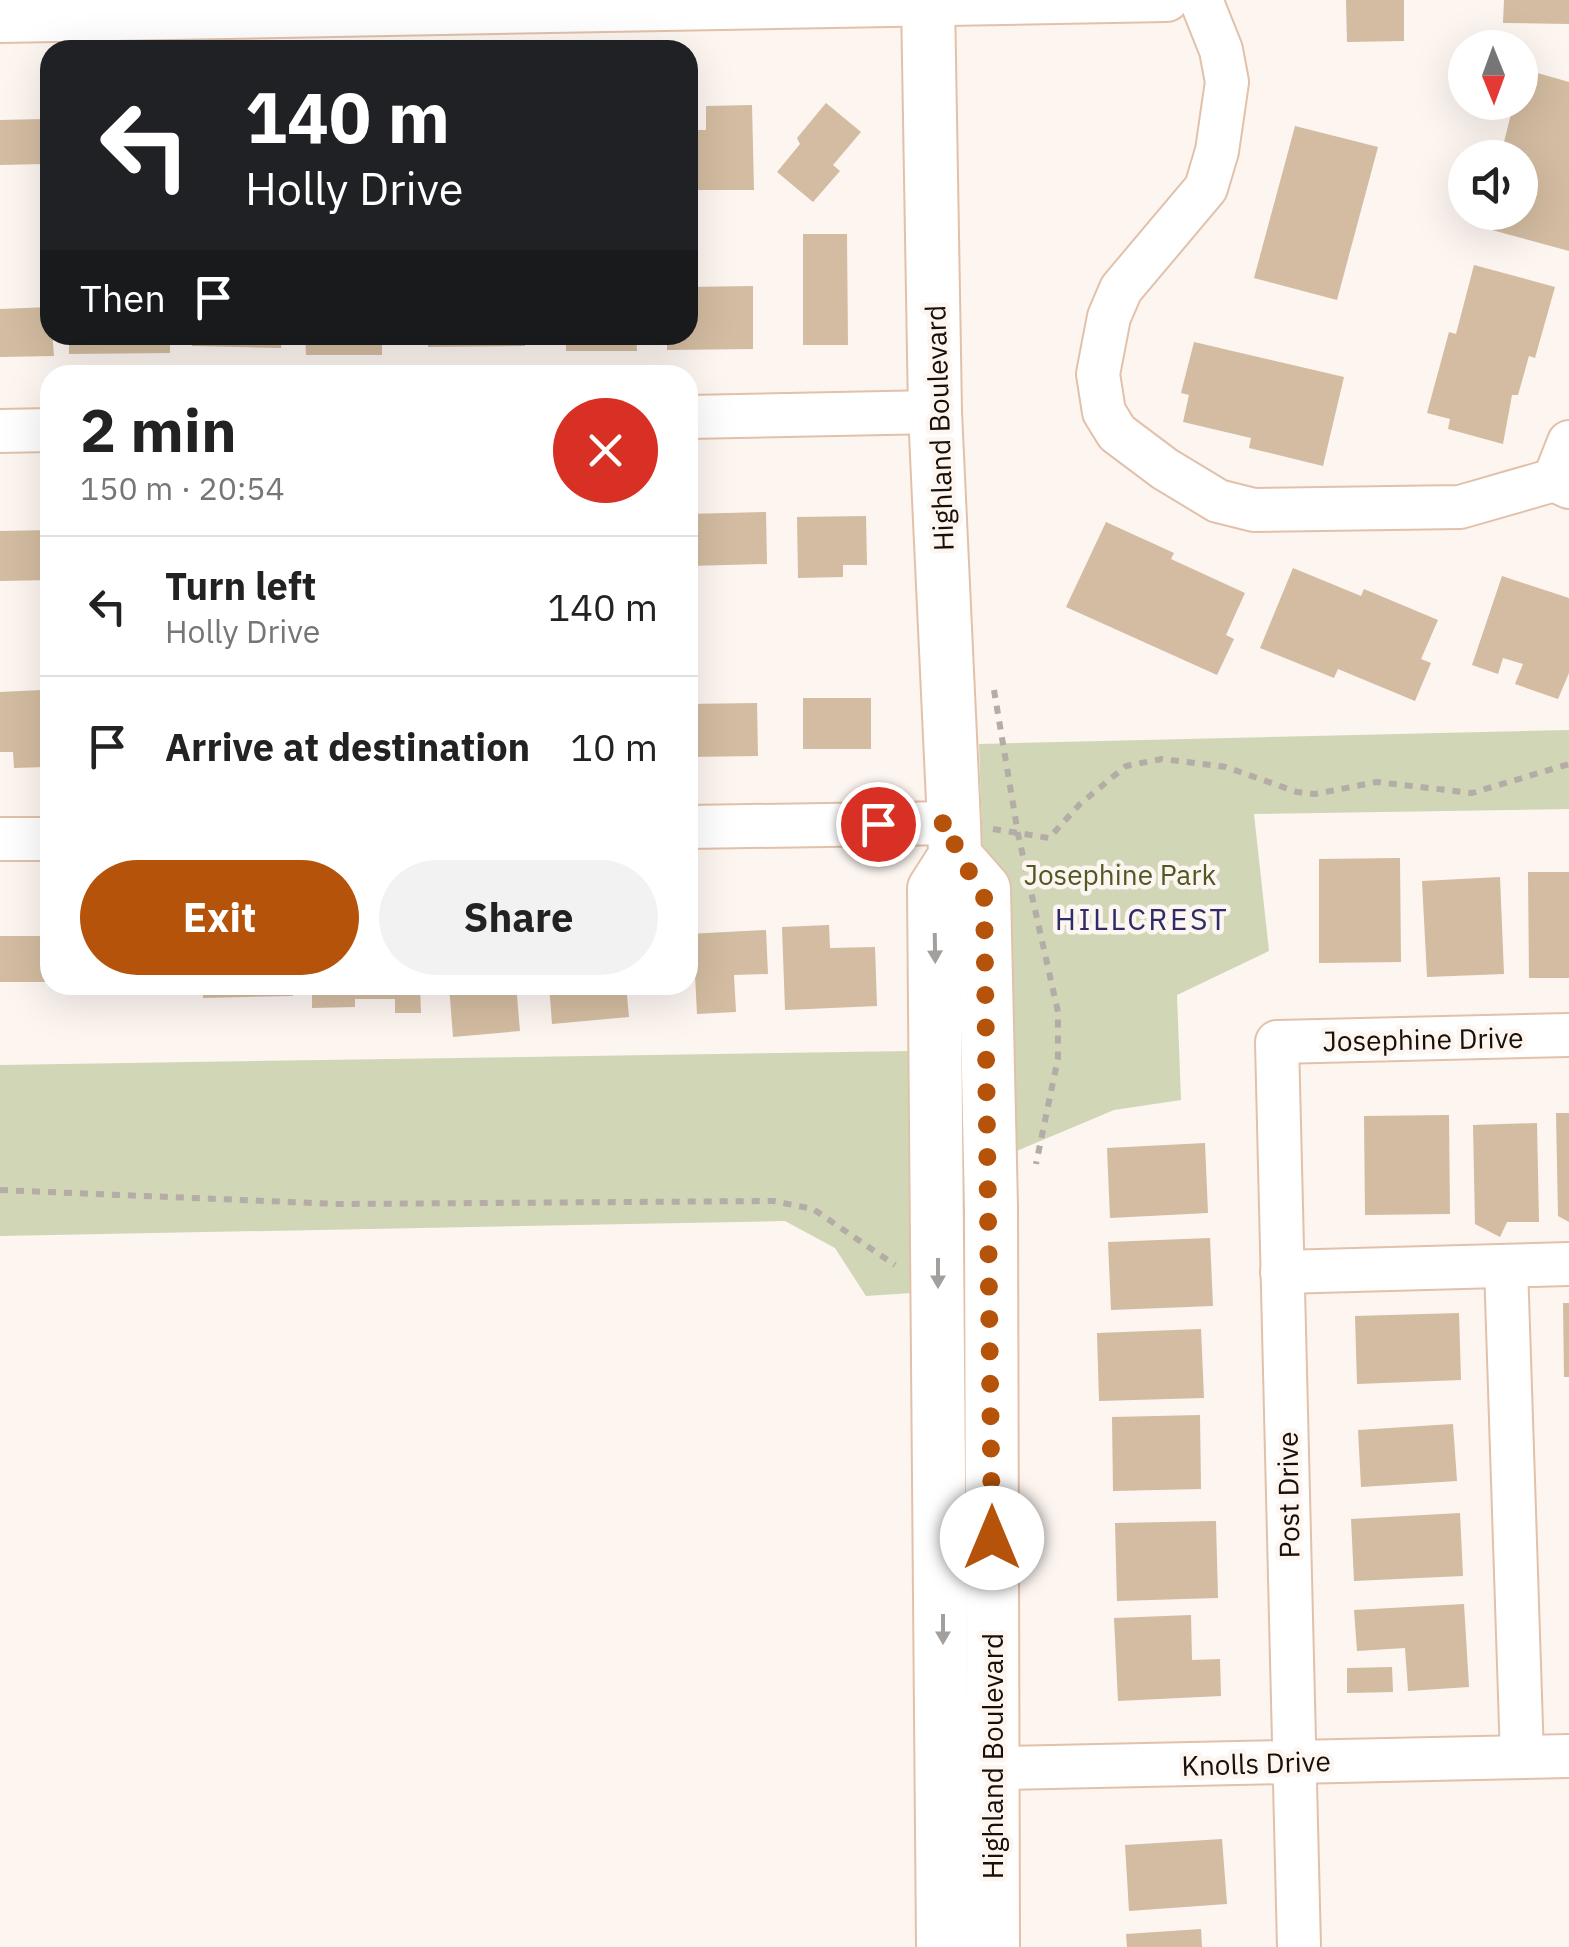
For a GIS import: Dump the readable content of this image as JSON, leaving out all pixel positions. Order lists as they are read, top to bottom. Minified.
{"streets":{"main road":["Highland Boulevard"],"street":["Josephine Drive","Post Drive","Knolls Drive"]},"crossings":[["Highland Boulevard","Knolls Drive"],["Josephine Drive","Post Drive"],["Post Drive","Knolls Drive"]],"districts":["HILLCREST"],"parks":["Josephine Park"],"north":"bottom","page":{"turn":["140 m","Holly Drive"],"then":"Then","heading":["2 min","150 m · 20:54"],"list":[{"name":"Turn left","note":"Holly Drive","value":"140 m"},{"name":"Arrive at destination","value":"10 m"}],"buttons":["Exit","Share"]}}
